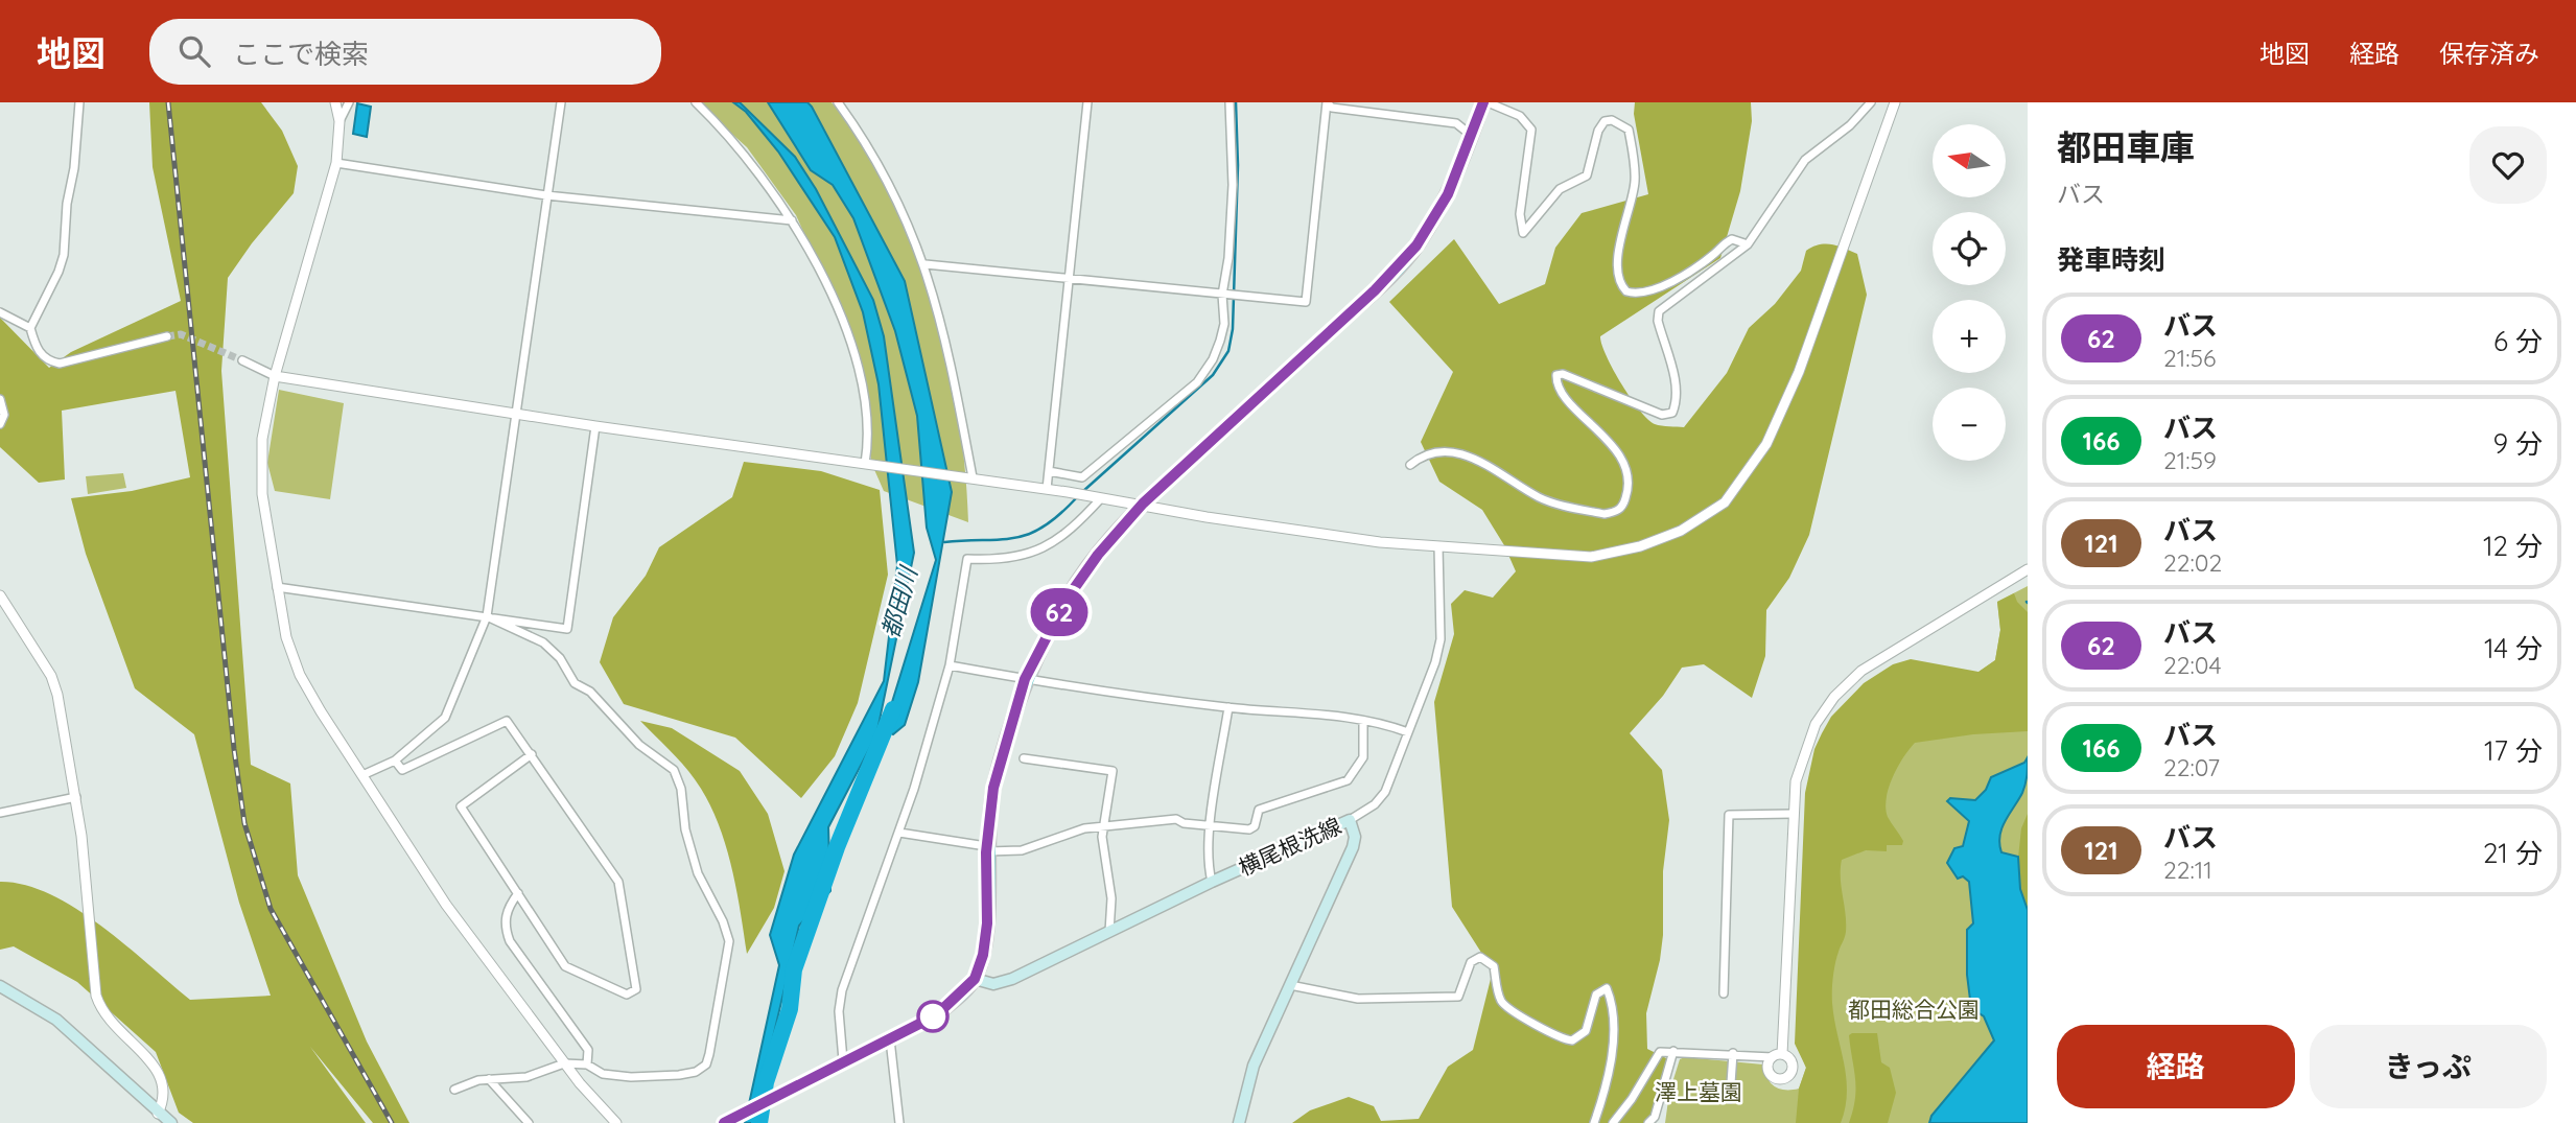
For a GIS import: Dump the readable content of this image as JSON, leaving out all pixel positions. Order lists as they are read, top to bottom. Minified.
{"streets":{"main road":["横尾根洗線"]},"water":["都田川"],"parks":["都田総合公園","澤上墓園"],"lines":["bus line 62"],"north":"left","page":{"header":"地図","search":"ここで検索","nav":["地図","経路","保存済み"],"on_map":"62","heading":[["都田車庫","バス"],"発車時刻"],"map_buttons":["+","−"],"list":[{"mark":"62","name":"バス","note":"21:56","value":"6 分"},{"mark":"166","name":"バス","note":"21:59","value":"9 分"},{"mark":"121","name":"バス","note":"22:02","value":"12 分"},{"mark":"62","name":"バス","note":"22:04","value":"14 分"},{"mark":"166","name":"バス","note":"22:07","value":"17 分"},{"mark":"121","name":"バス","note":"22:11","value":"21 分"}],"buttons":["経路","きっぷ"]}}
